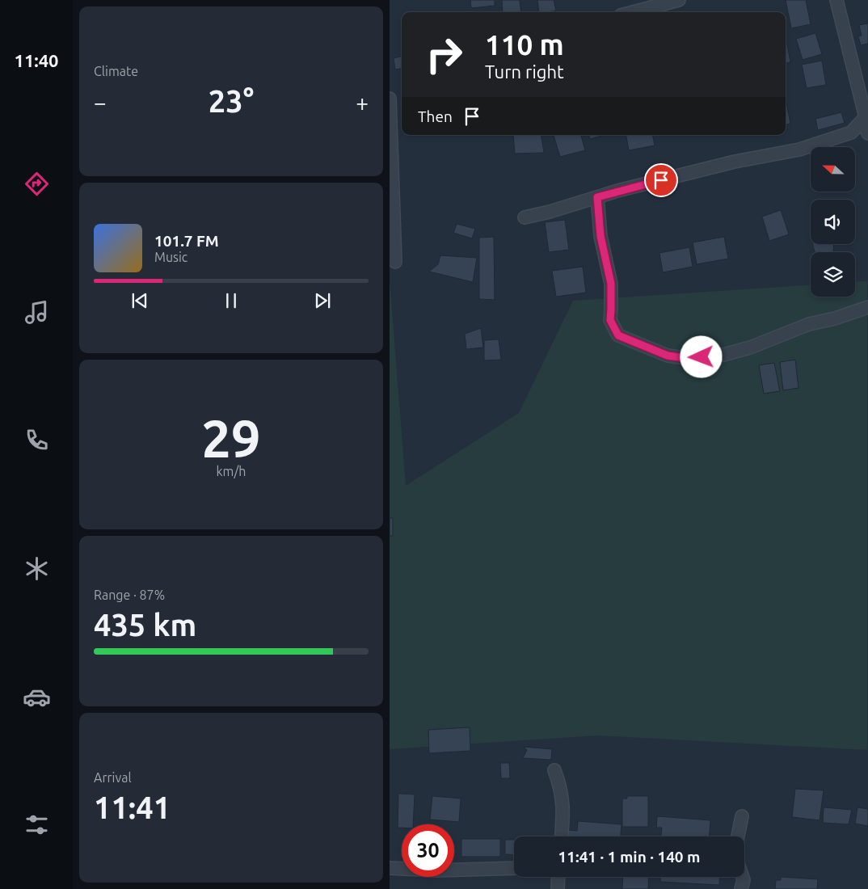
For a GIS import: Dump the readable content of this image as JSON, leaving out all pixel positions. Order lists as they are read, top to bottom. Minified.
{"north":"left","page":{"tabs":"11:40","tile":["Climate",["29","km/h"],["Range · 87%","435 km"],["Arrival","11:41"]],"turn":["110 m","Turn right"],"heat":["−","23°","+"],"then":"Then","song":["101.7 FM","Music"],"limit":"30","trip":"11:41 · 1 min · 140 m"}}
